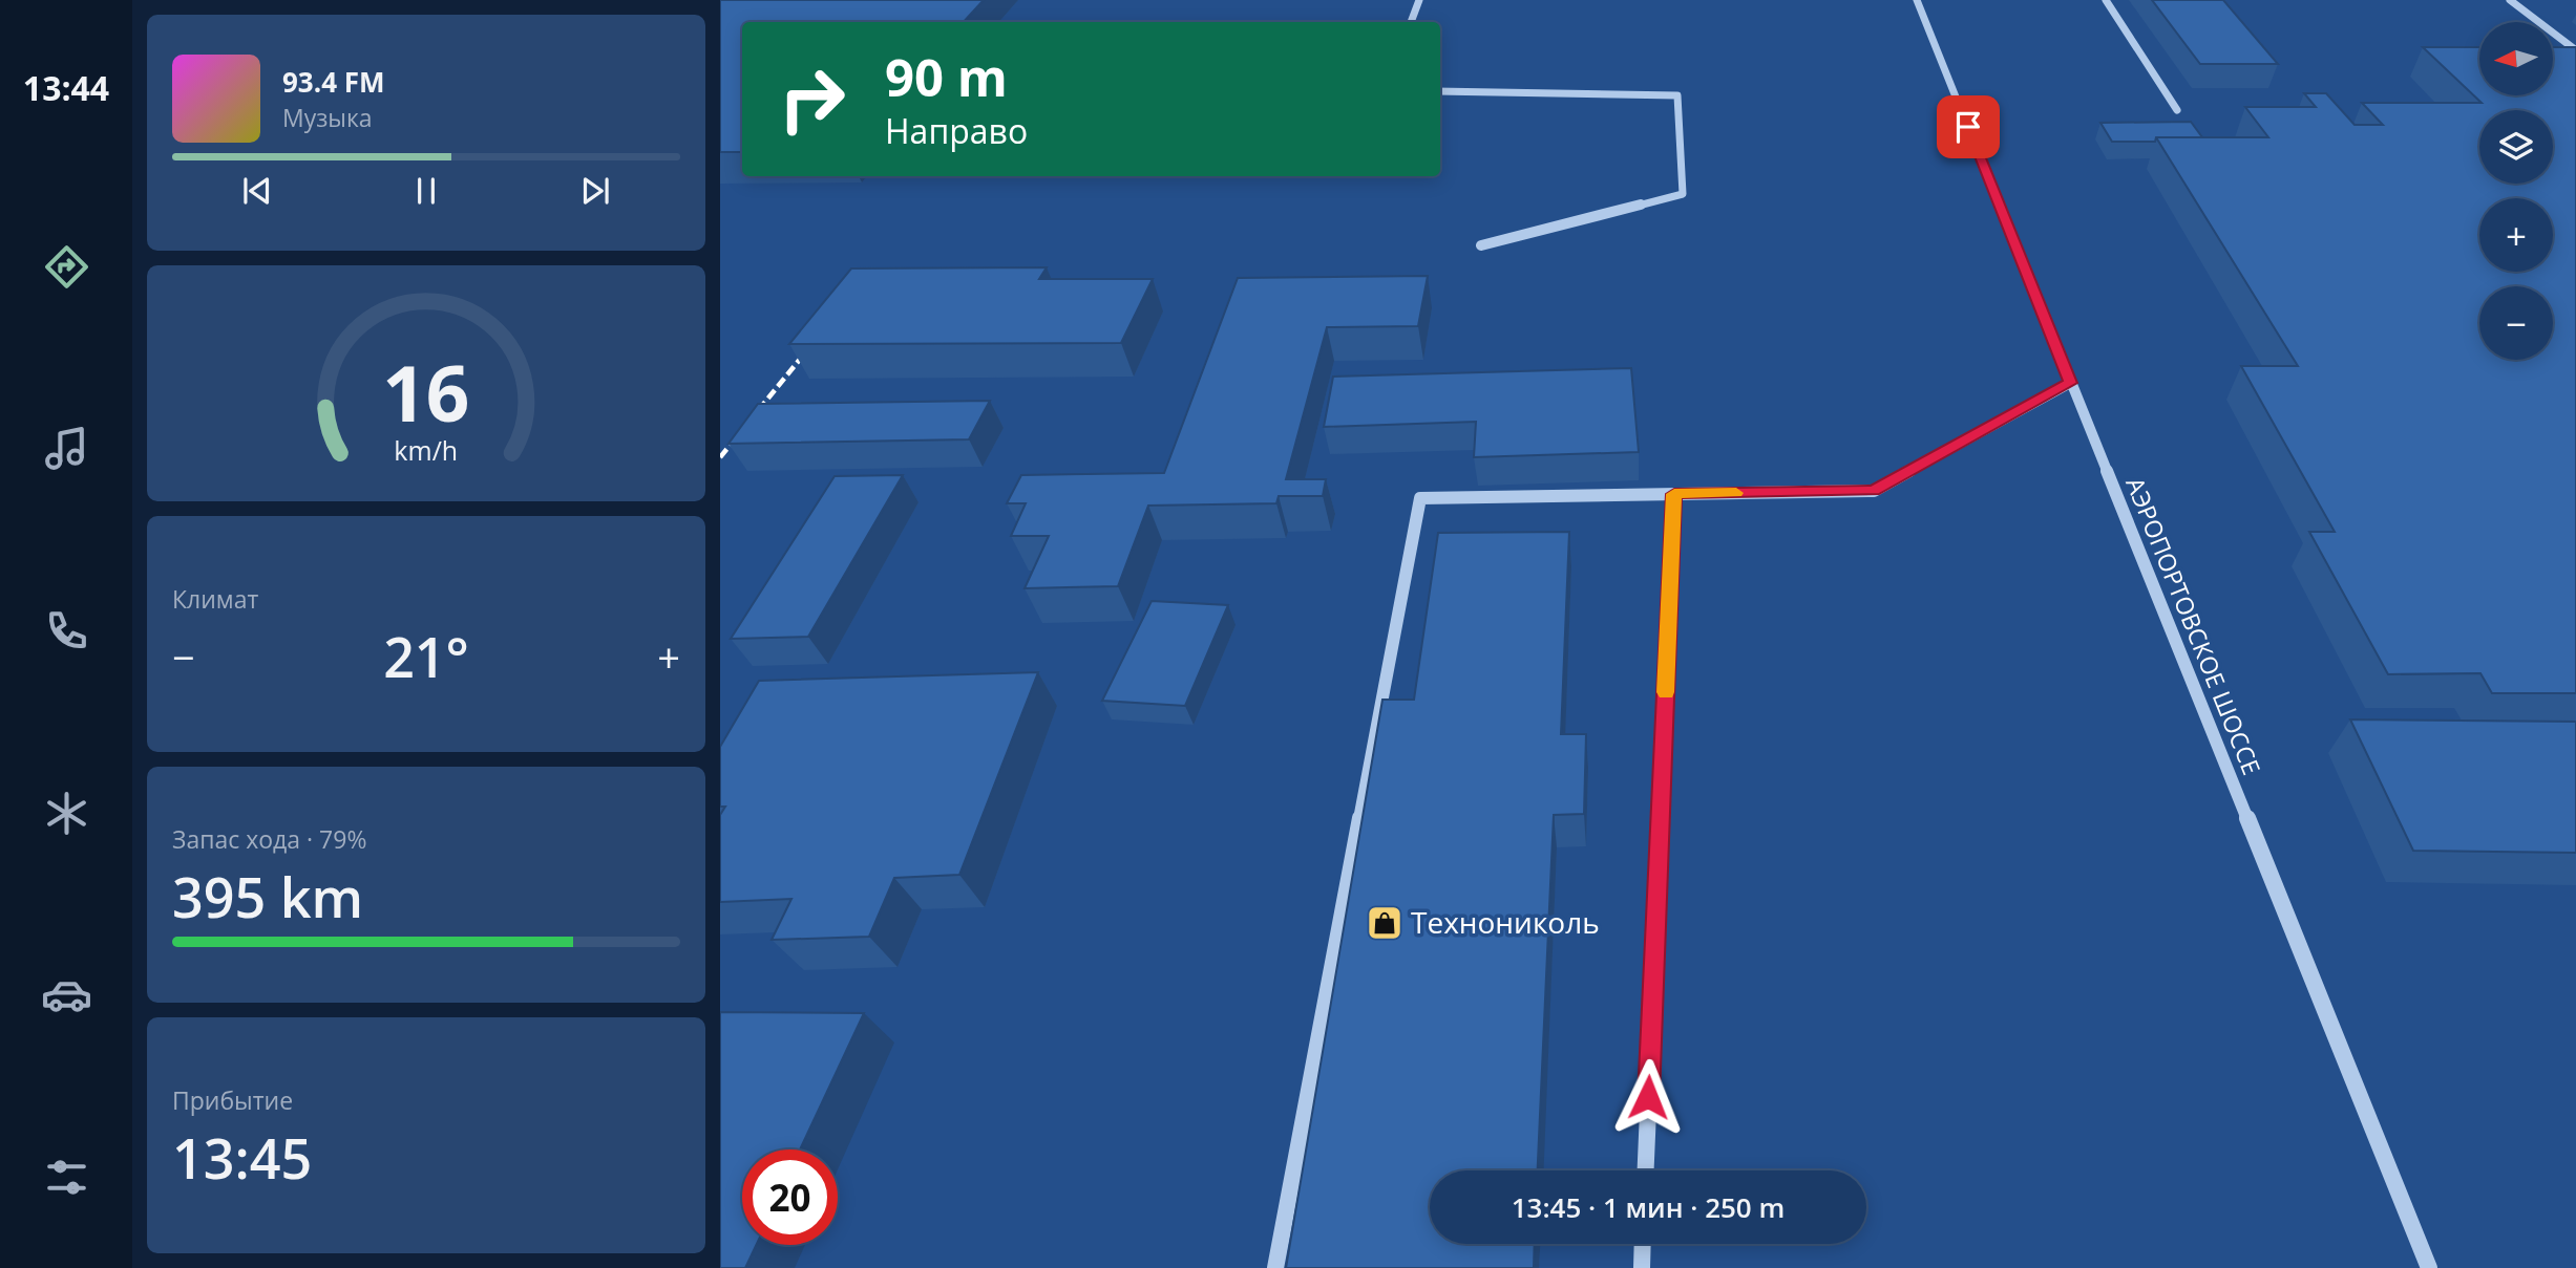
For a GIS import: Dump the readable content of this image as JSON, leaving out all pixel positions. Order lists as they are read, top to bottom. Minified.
{"streets":{"street":["АЭРОПОРТОВСКОЕ ШОССЕ"]},"places":{"shop":["Технониколь"]},"north":"left","page":{"tabs":"13:44","map_buttons":["+","−"],"turn":["90 m","Направо"],"song":["93.4 FM","Музыка"],"tile":["Климат",["Запас хода · 79%","395 km"],["Прибытие","13:45"]],"heat":["−","21°","+"],"limit":"20","trip":"13:45 · 1 мин · 250 m","gauge":["16","km/h"]}}
